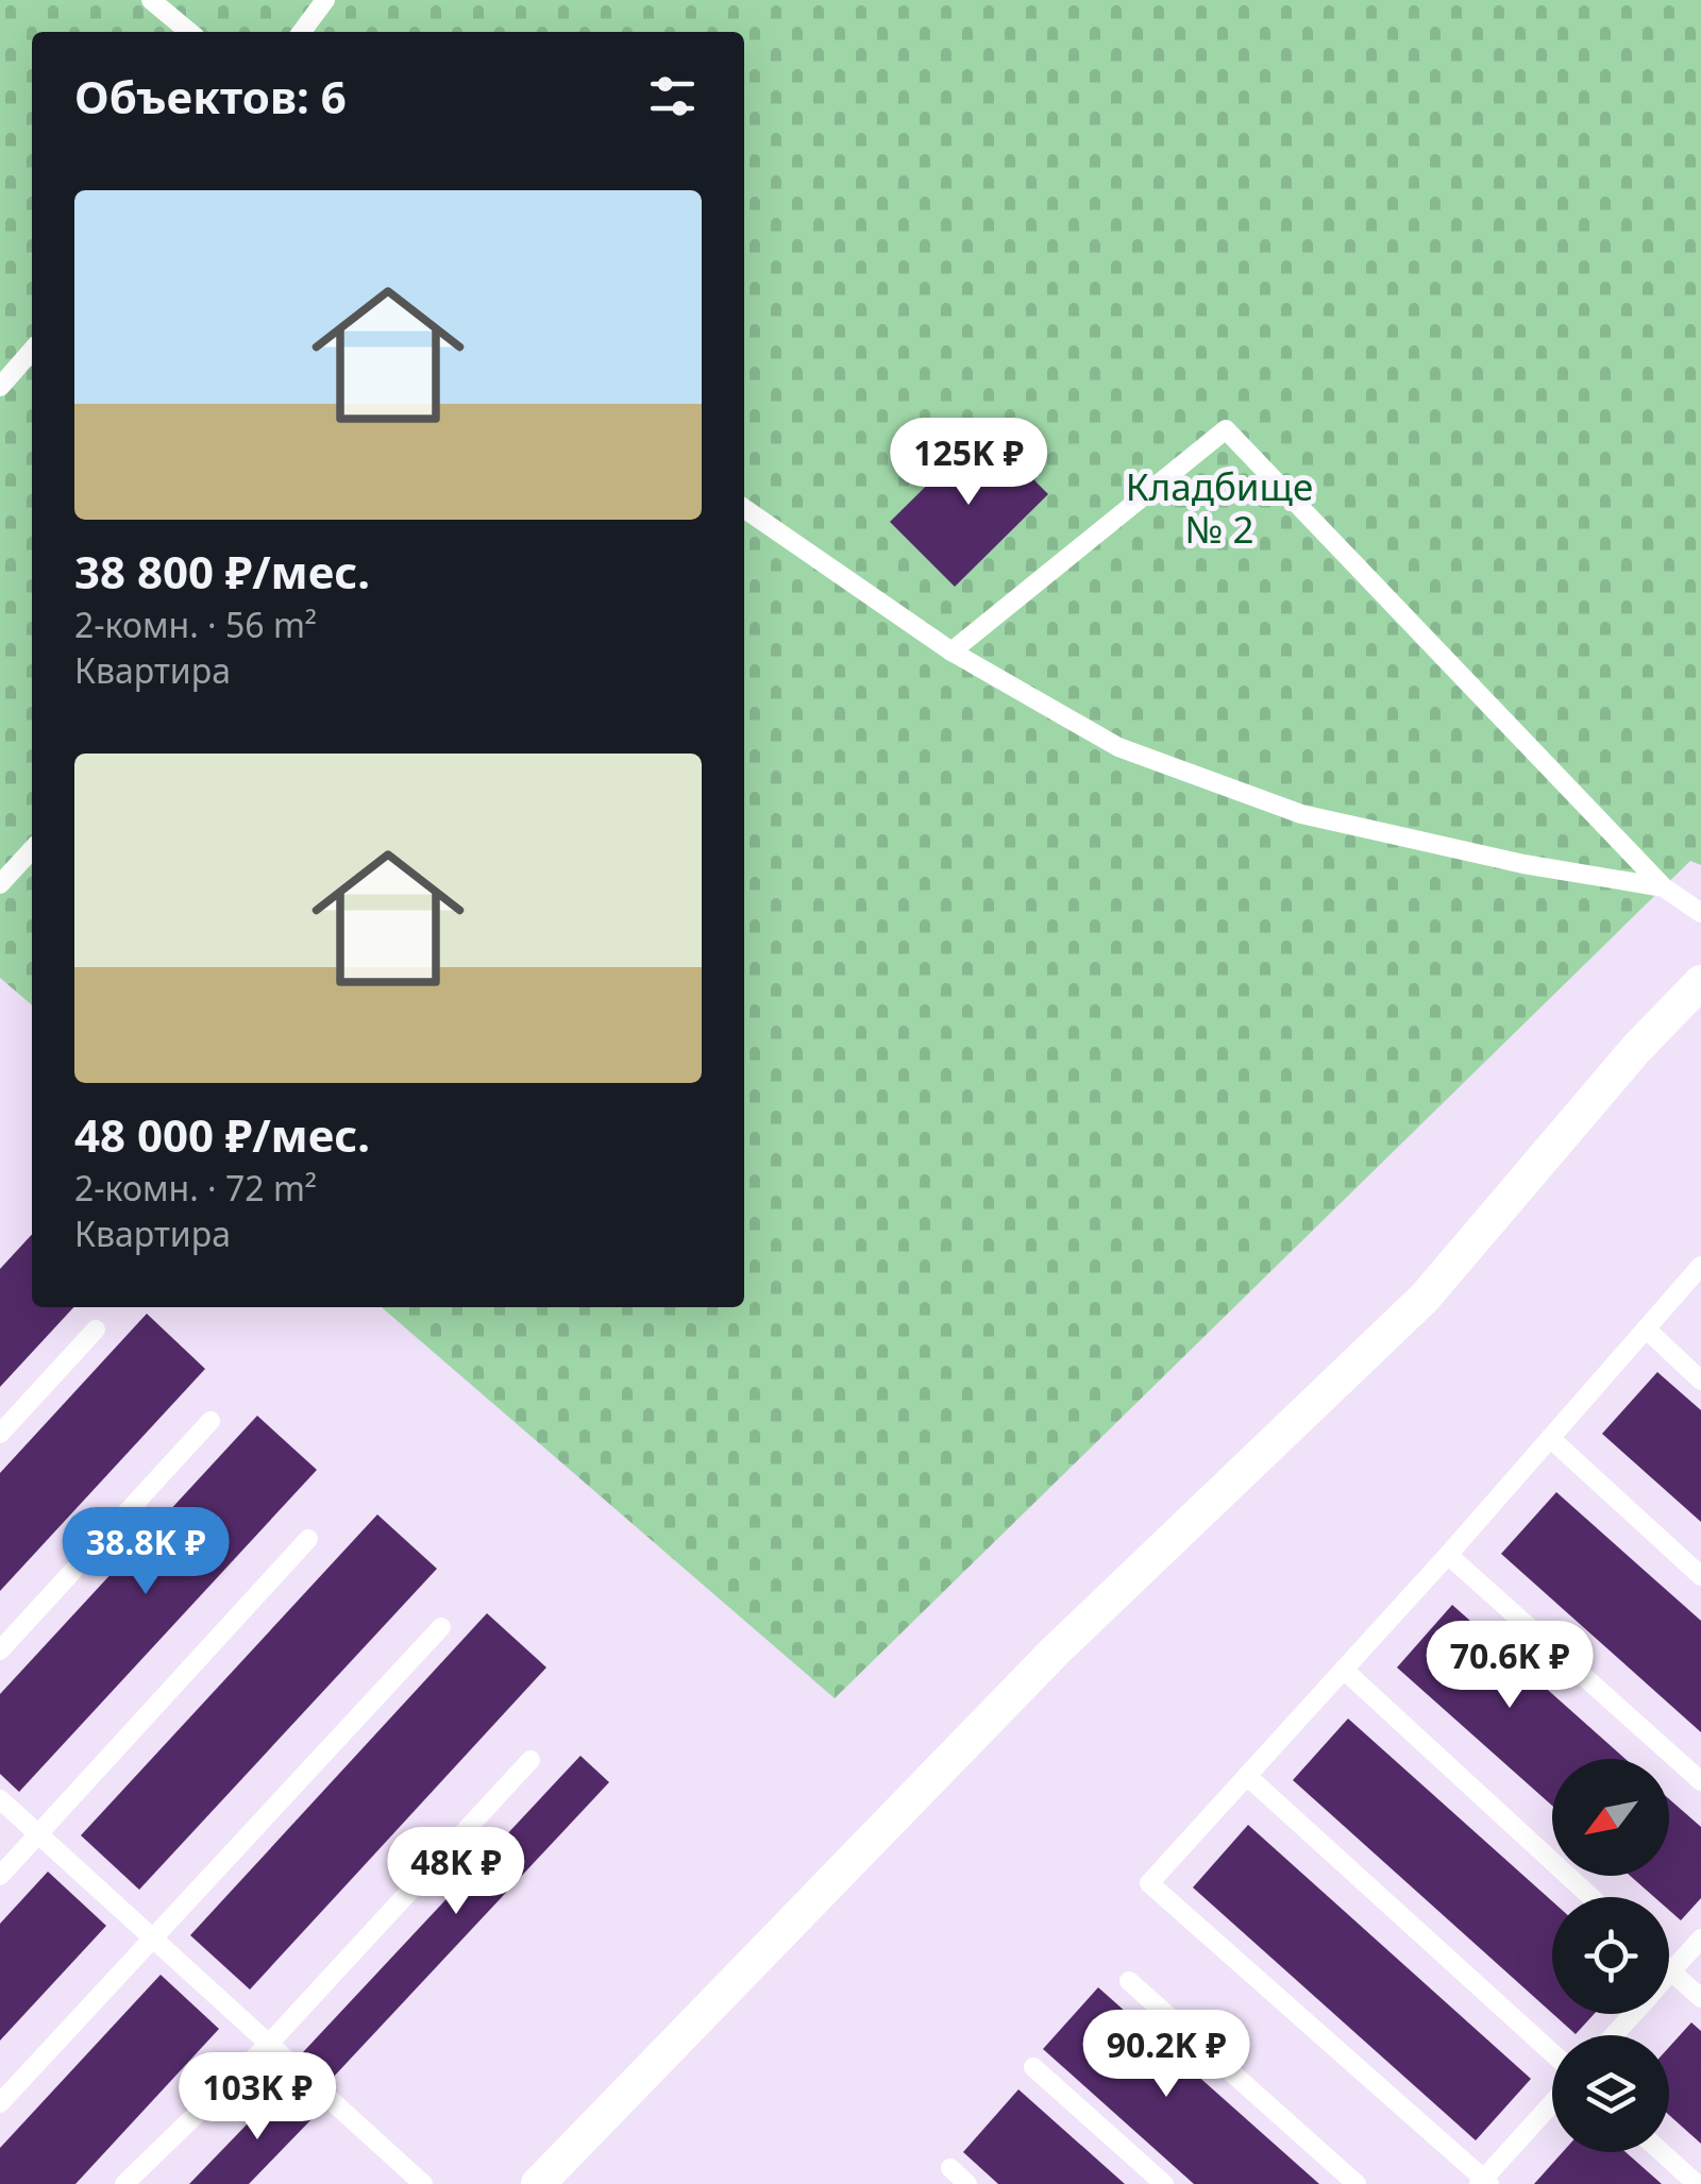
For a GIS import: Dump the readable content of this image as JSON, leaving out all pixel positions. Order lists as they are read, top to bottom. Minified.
{"parks":["Кладбище № 2"],"north":"bottom left","page":{"heading":"Объектов: 6","list":[{"name":"38 800 ₽/мес.","note":"2-комн. · 56 m² · Квартира"},{"name":"48 000 ₽/мес.","note":"2-комн. · 72 m² · Квартира"}],"price":["125K ₽","38.8K ₽","70.6K ₽","48K ₽","90.2K ₽","103K ₽"]}}
